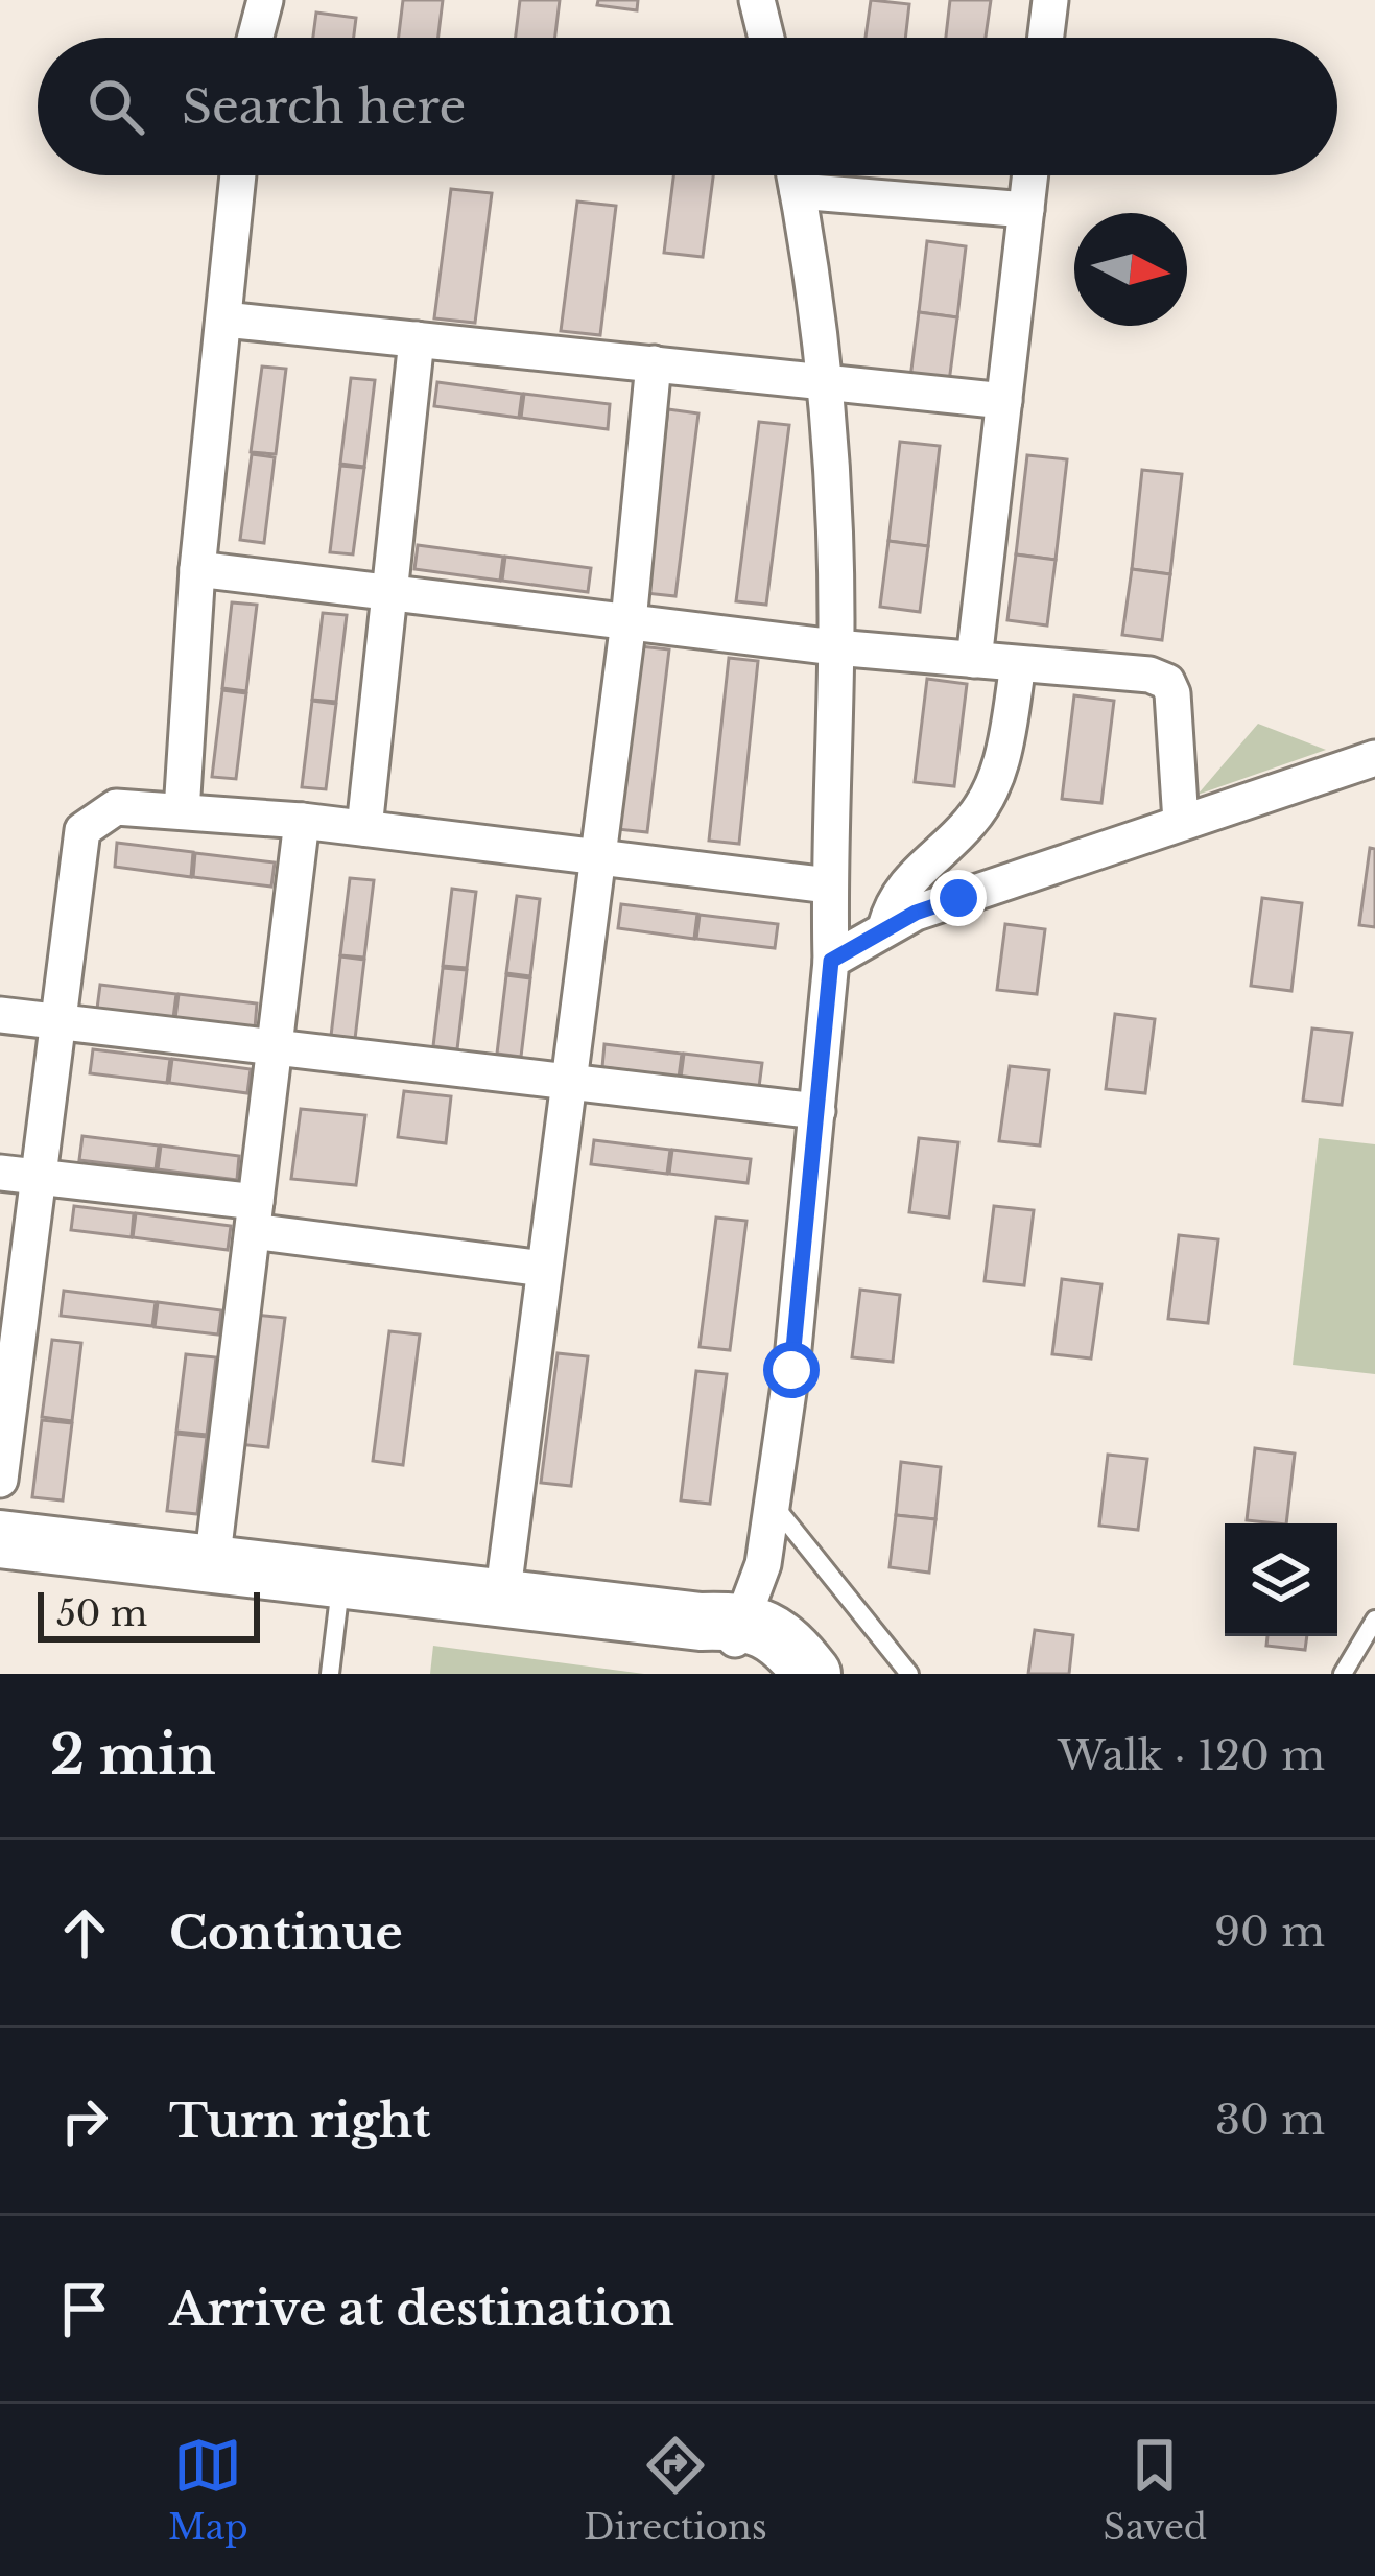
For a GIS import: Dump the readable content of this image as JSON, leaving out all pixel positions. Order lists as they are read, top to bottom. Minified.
{"scale_bar":"50 m","north":"right","page":{"search":"Search here","scale":"50 m","heading":["2 min","Walk · 120 m"],"list":[["Continue","90 m"],["Turn right","30 m"],"Arrive at destination"],"nav":["Map","Directions","Saved"]}}
